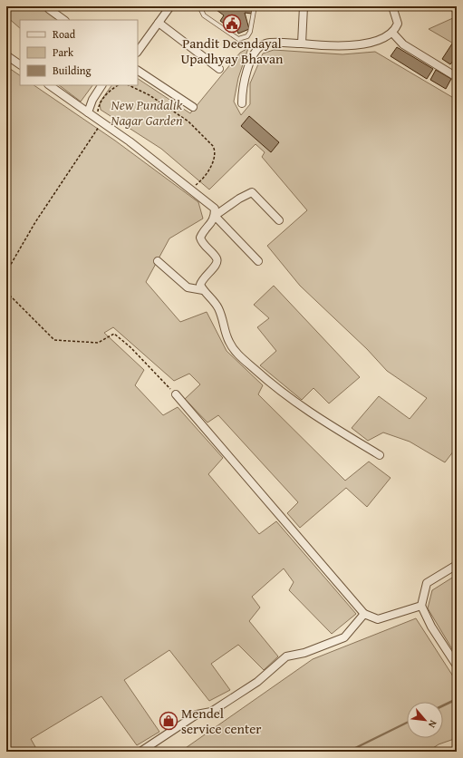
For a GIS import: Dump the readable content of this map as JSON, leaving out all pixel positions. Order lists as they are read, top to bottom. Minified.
{"parks":["New Pundalik Nagar Garden"],"places":{"public building":["Pandit Deendayal Upadhyay Bhavan"],"shop":["Mendel service center"]},"legend":["Road","Park","Building"],"north":"bottom right"}
